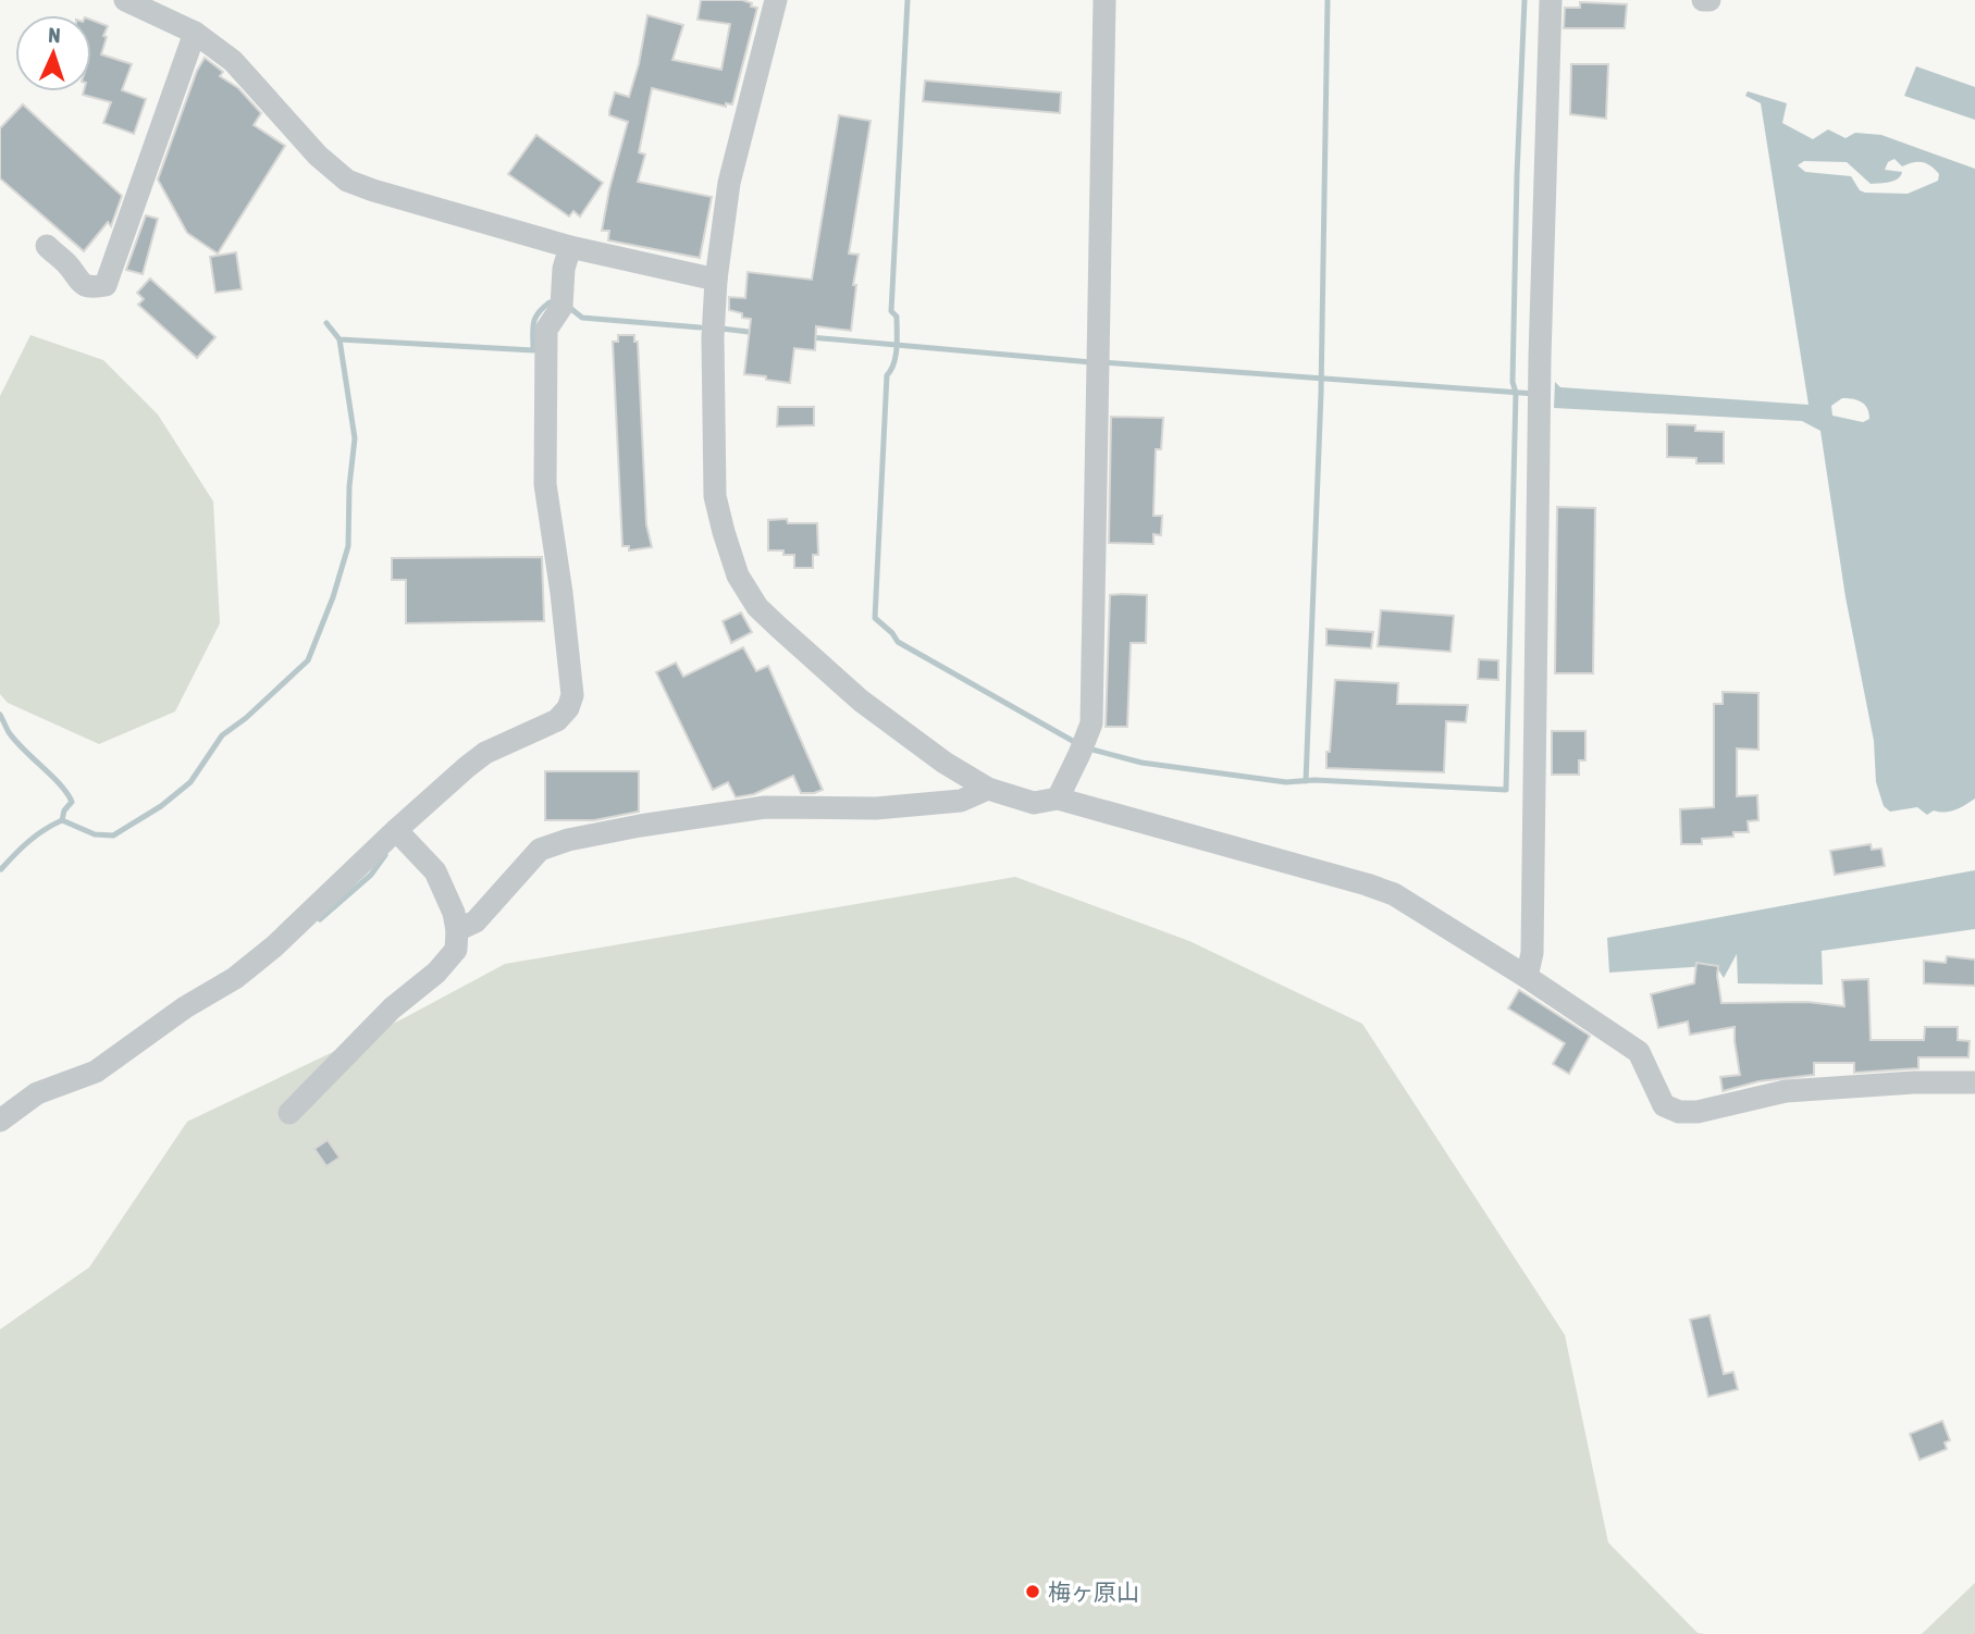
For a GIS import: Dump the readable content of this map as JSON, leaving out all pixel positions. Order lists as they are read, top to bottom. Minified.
{"places":["梅ヶ原山"],"north":"top"}
